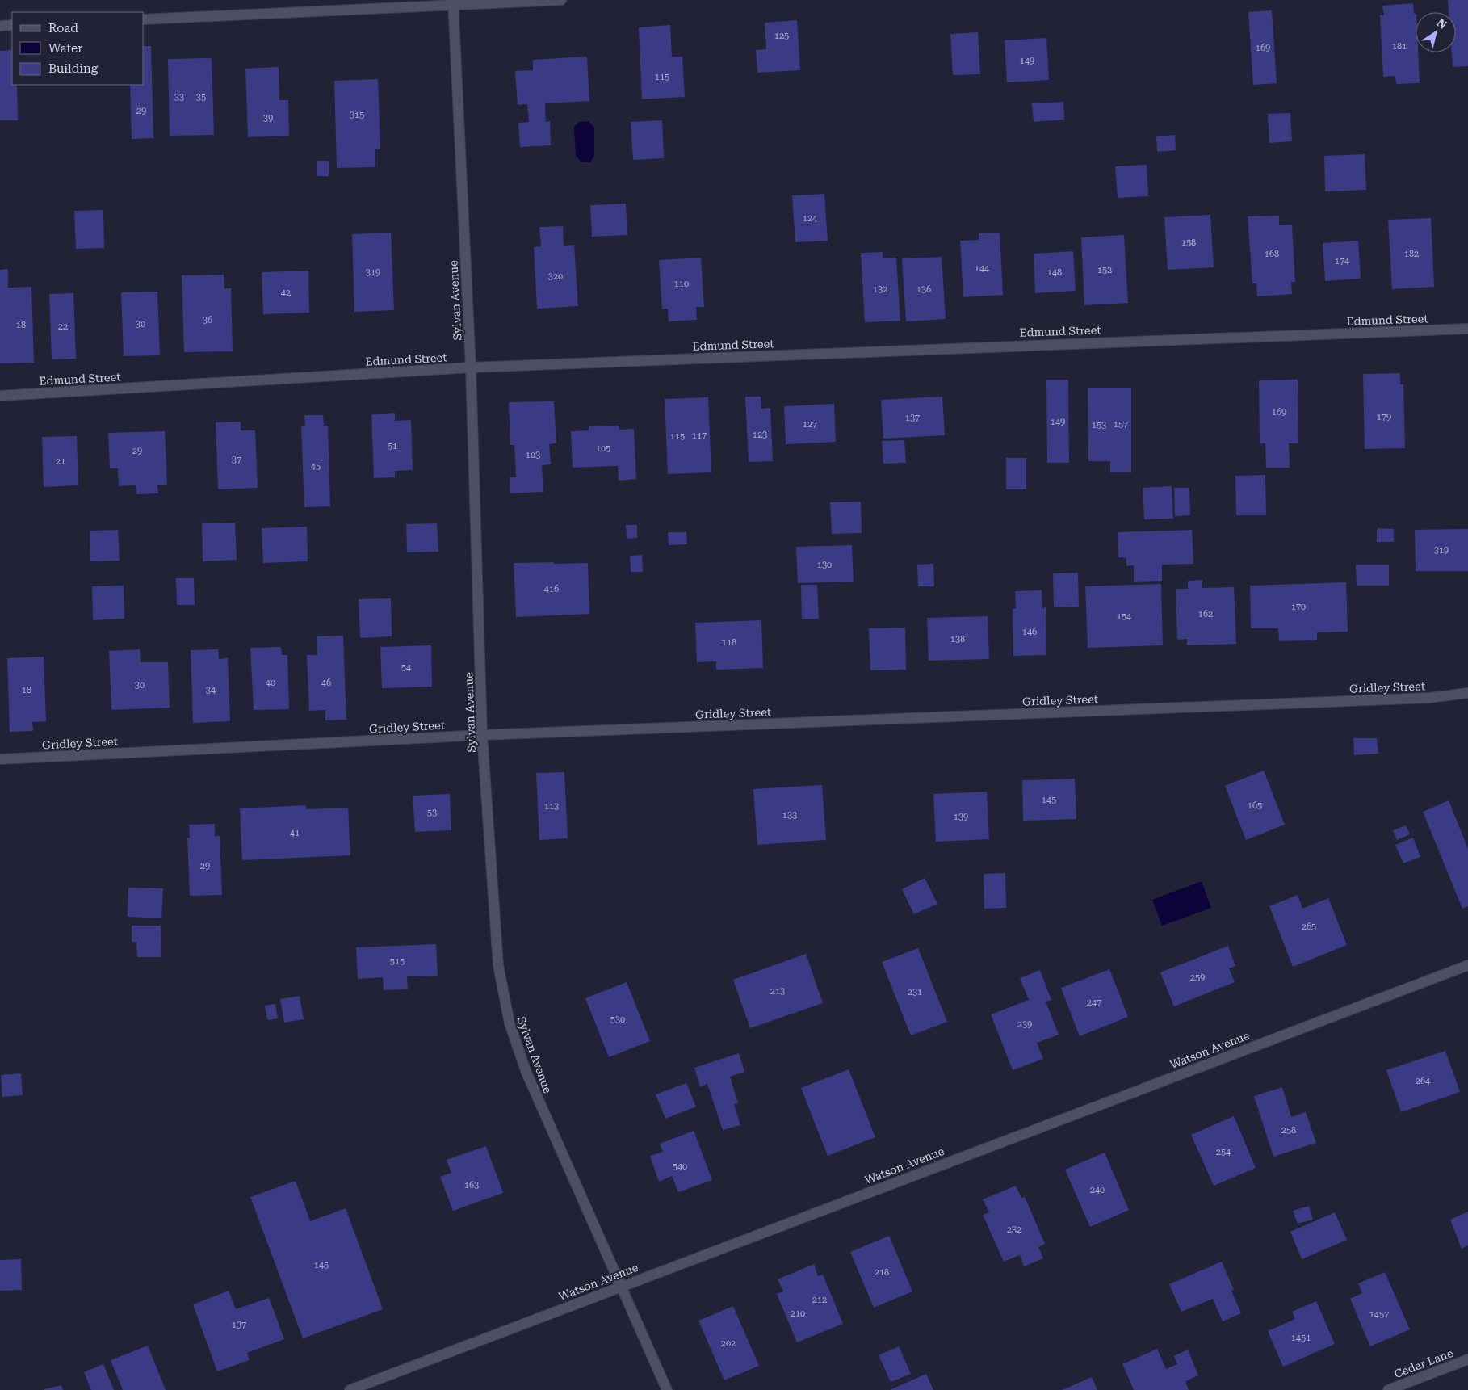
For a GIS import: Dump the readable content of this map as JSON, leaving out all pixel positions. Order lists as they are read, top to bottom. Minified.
{"streets":{"street":["Sylvan Avenue","Edmund Street","Gridley Street","Watson Avenue","Cedar Lane"]},"crossings":[["Sylvan Avenue","Edmund Street"],["Sylvan Avenue","Gridley Street"],["Sylvan Avenue","Watson Avenue"]],"house_numbers":["125","181","169","149","115","33","35","29","315","39","124","158","168","182","174","144","152","319","148","320","110","132","136","42","36","30","18","22","169","179","137","149","127","157","153","123","117","115","51","105","29","103","37","21","45","319","130","416","170","162","154","146","138","118","54","40","46","30","18","34","145","165","113","53","133","139","41","29","265","515","259","213","231","247","530","239","264","258","254","540","163","240","232","145","218","212","210","1457","137","1451","202"],"legend":["Road","Water","Building"],"north":"top right"}
